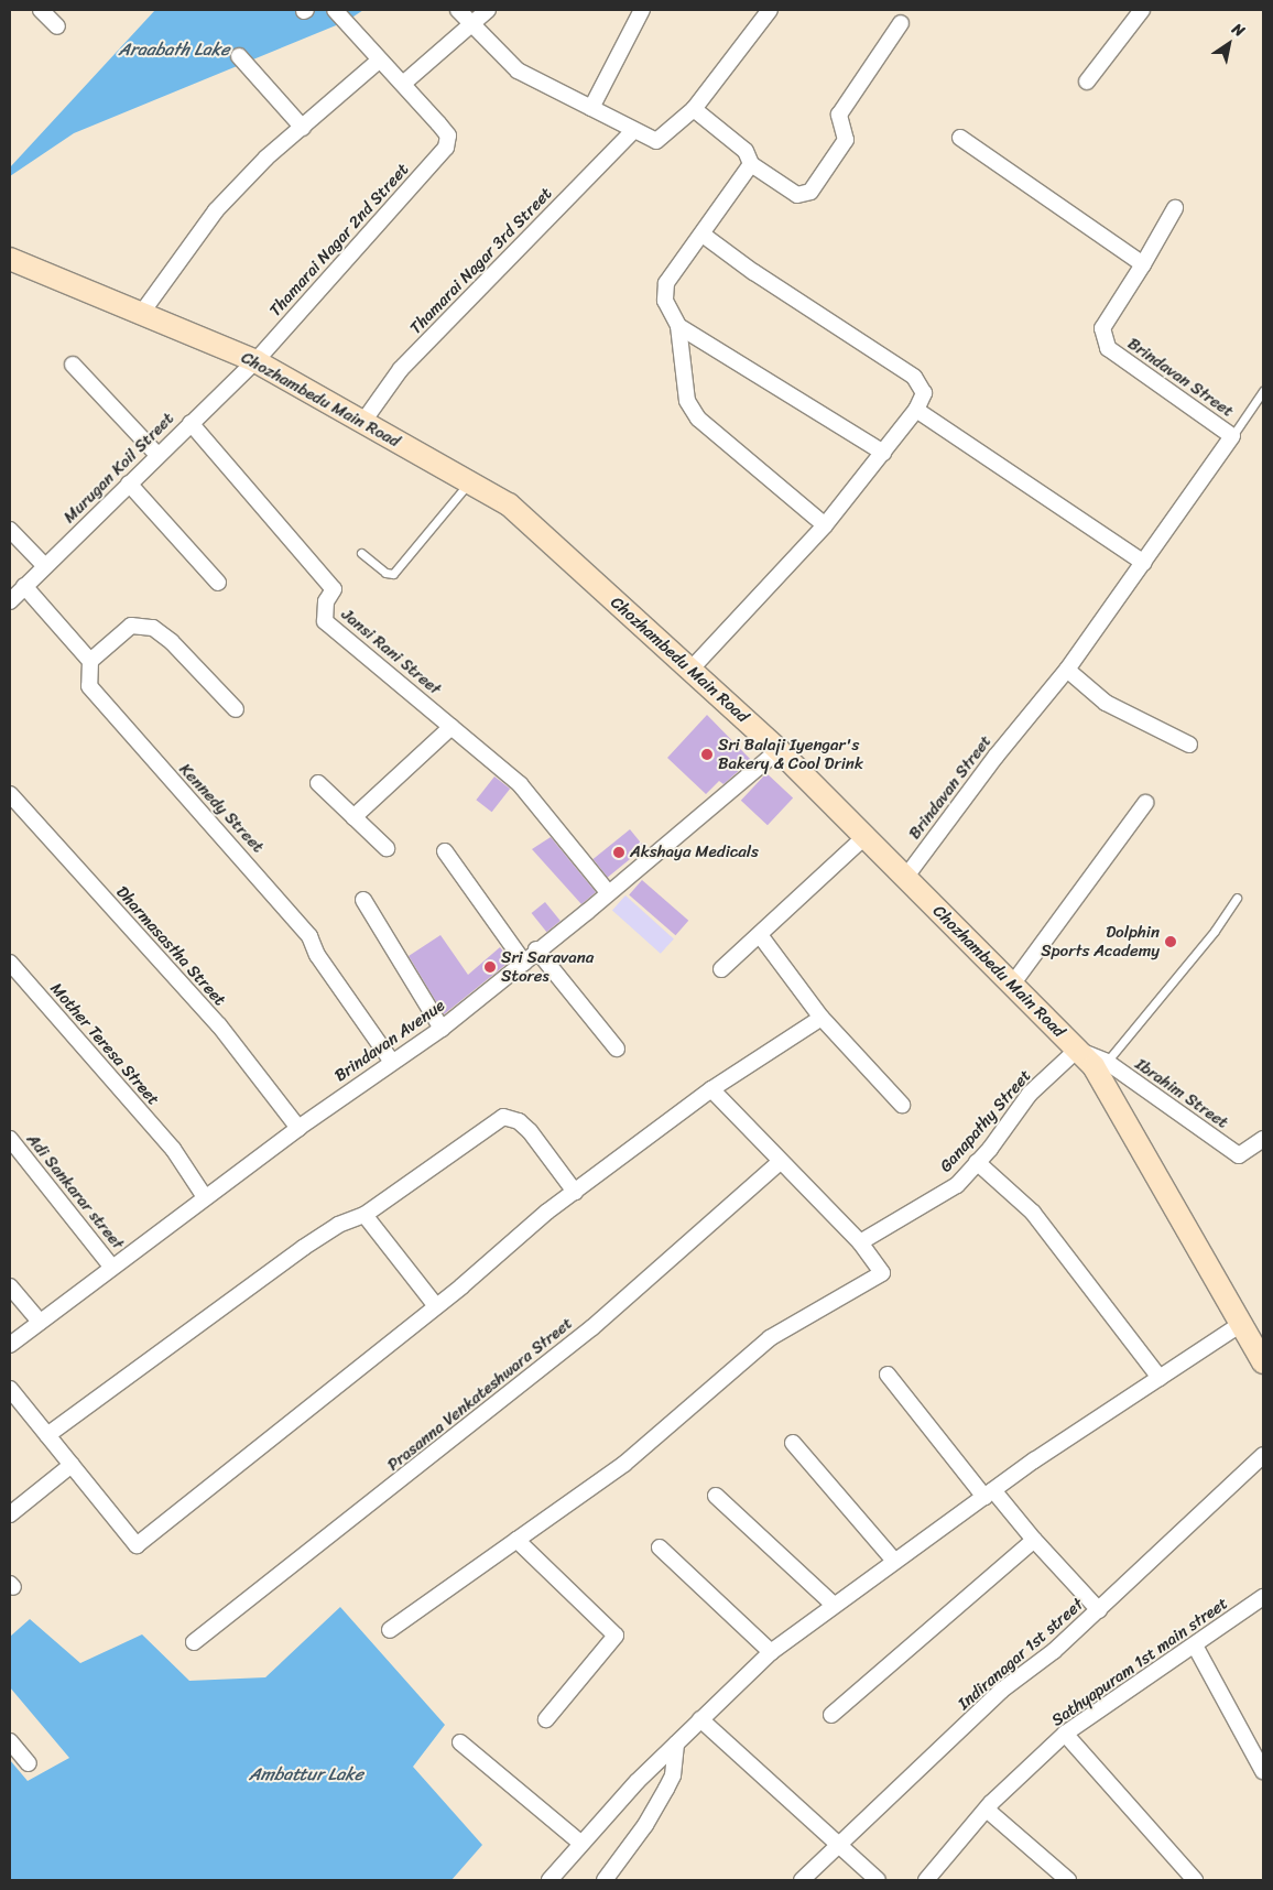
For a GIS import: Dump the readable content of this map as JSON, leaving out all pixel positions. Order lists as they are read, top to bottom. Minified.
{"streets":{"street":["Thamarai Nagar 2nd Street","Thamarai Nagar 3rd Street","Brindavan Street","Chozhambedu Main Road","Murugan Koil Street","Jansi Rani Street","Kennedy Street","Dharmasastha Street","Brindavan Avenue","Mother Teresa Street","Ibrahim Street","Ganapathy Street","Adi Sankarar street","Prasanna Venkateshwara Street","Indiranagar 1st street","Sathyapuram 1st main street"]},"crossings":[["Thamarai Nagar 2nd Street","Chozhambedu Main Road"],["Thamarai Nagar 2nd Street","Murugan Koil Street"],["Thamarai Nagar 3rd Street","Chozhambedu Main Road"],["Brindavan Street","Chozhambedu Main Road"],["Chozhambedu Main Road","Murugan Koil Street"],["Chozhambedu Main Road","Brindavan Avenue"],["Chozhambedu Main Road","Ibrahim Street"],["Chozhambedu Main Road","Ganapathy Street"],["Murugan Koil Street","Jansi Rani Street"],["Jansi Rani Street","Brindavan Avenue"],["Kennedy Street","Brindavan Avenue"],["Dharmasastha Street","Brindavan Avenue"],["Brindavan Avenue","Mother Teresa Street"],["Brindavan Avenue","Adi Sankarar street"],["Ibrahim Street","Ganapathy Street"]],"water":["Araabath Lake","Ambattur Lake"],"places":["Sri Balaji Iyengar's Bakery & Cool Drink","Akshaya Medicals","Dolphin Sports Academy","Sri Saravana Stores"],"north":"top right"}
